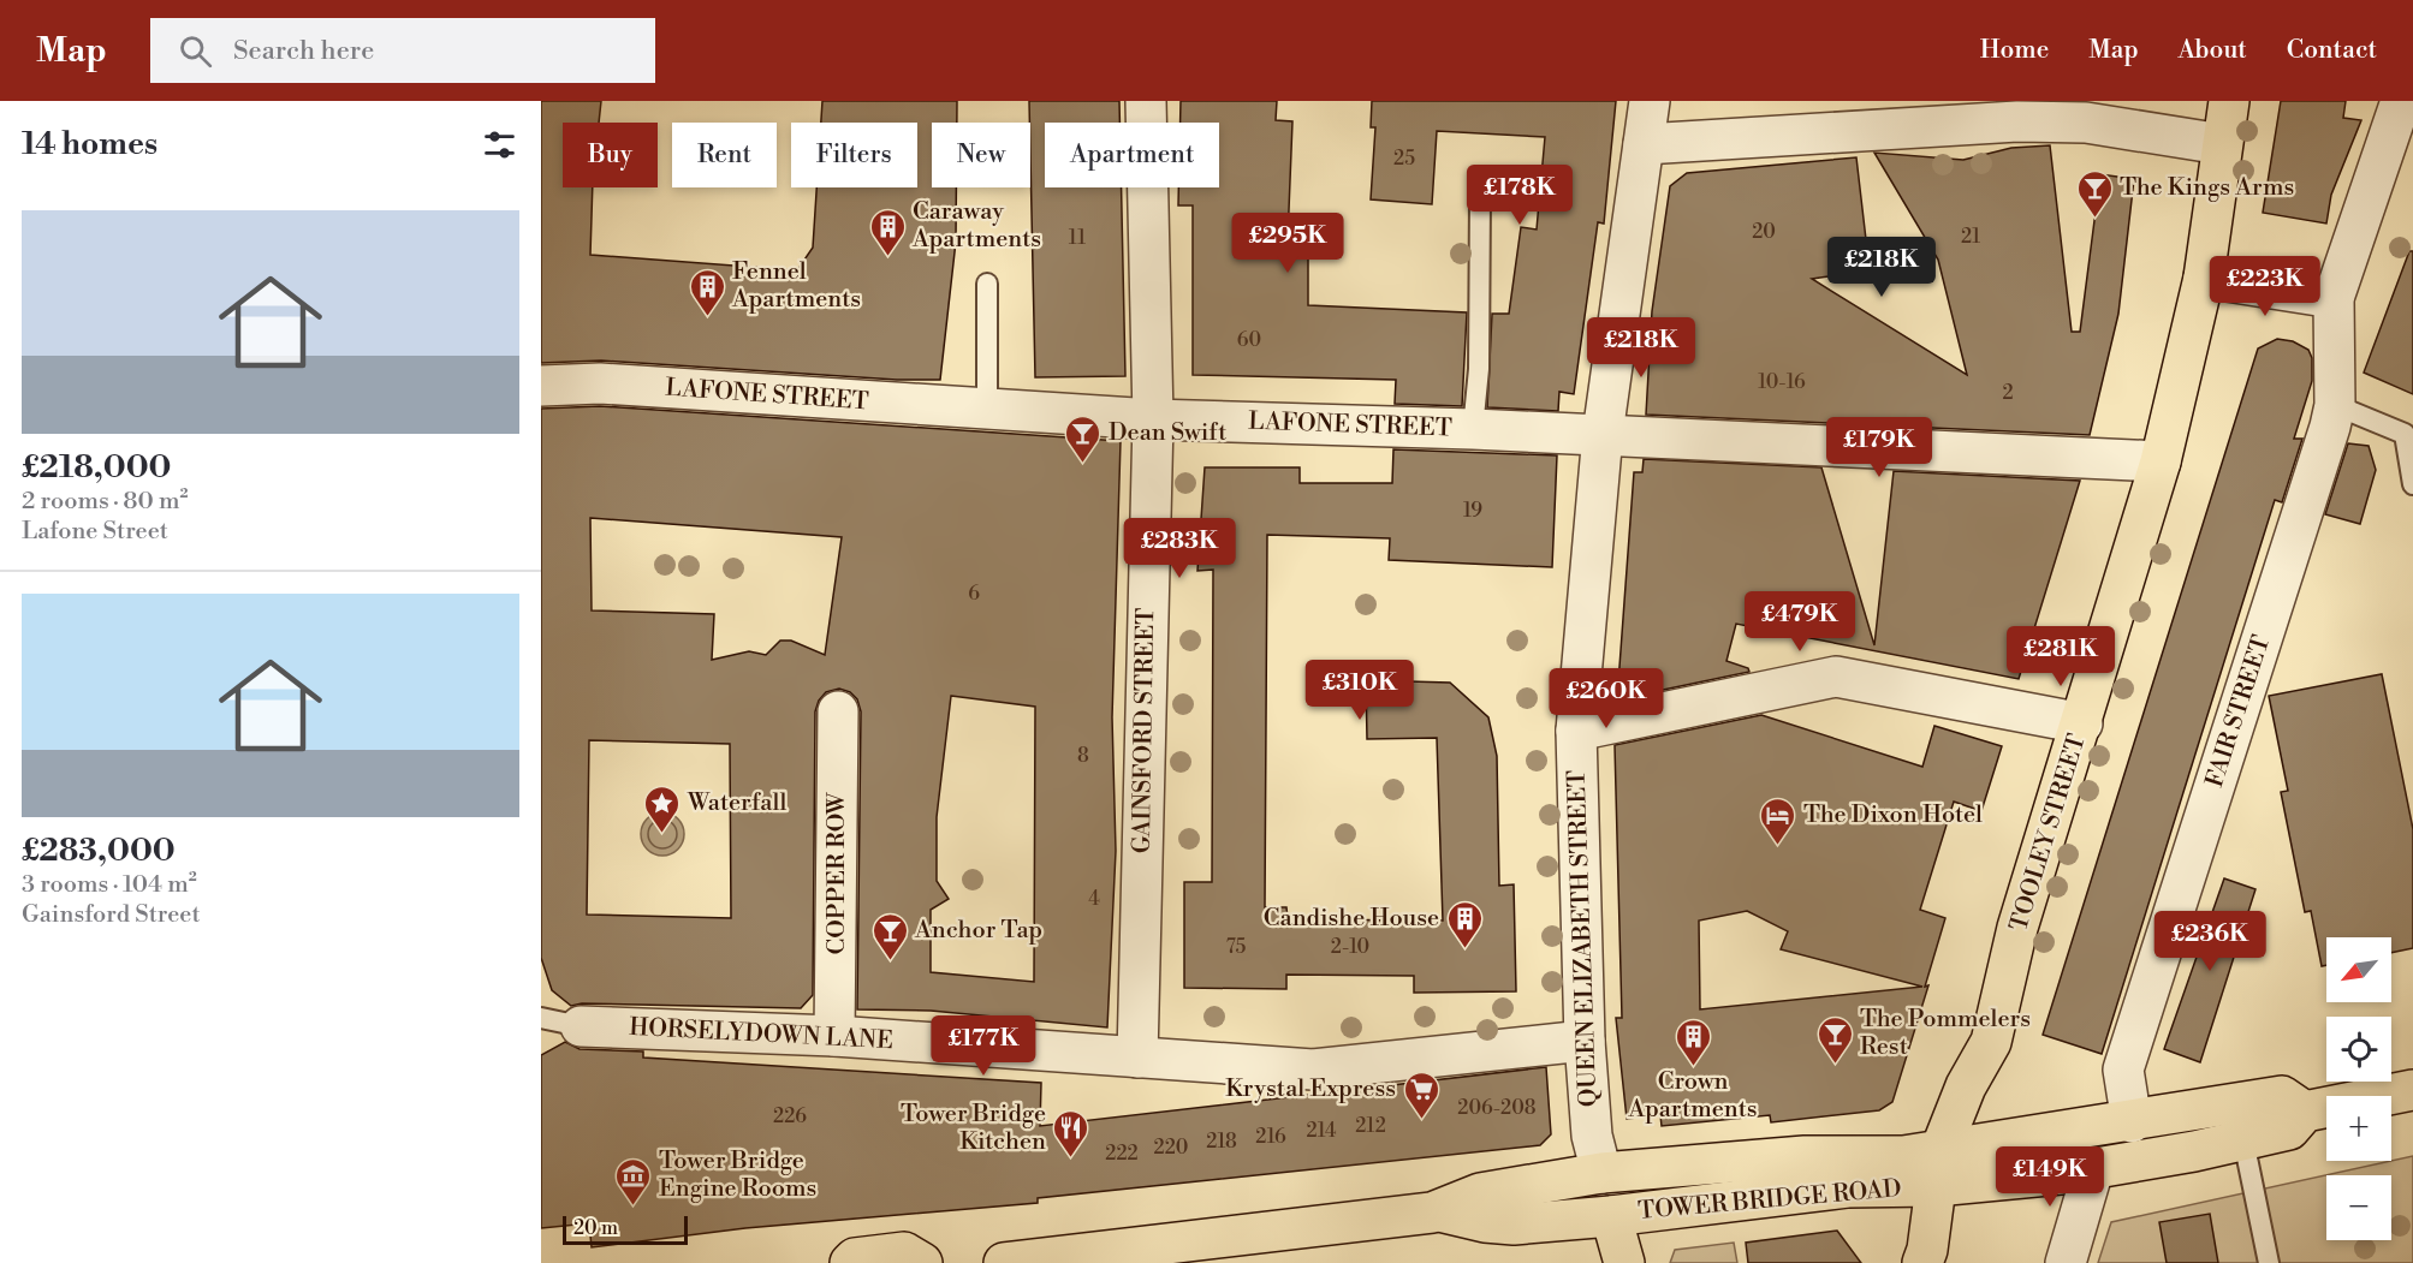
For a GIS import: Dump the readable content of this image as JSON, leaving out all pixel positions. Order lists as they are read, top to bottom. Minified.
{"streets":{"main road":["TOOLEY STREET","TOWER BRIDGE ROAD"],"street":["LAFONE STREET","FAIR STREET","GAINSFORD STREET","COPPER ROW","QUEEN ELIZABETH STREET","HORSELYDOWN LANE"]},"crossings":[["LAFONE STREET","GAINSFORD STREET"],["LAFONE STREET","TOOLEY STREET"],["LAFONE STREET","QUEEN ELIZABETH STREET"],["FAIR STREET","TOWER BRIDGE ROAD"],["GAINSFORD STREET","HORSELYDOWN LANE"],["TOOLEY STREET","TOWER BRIDGE ROAD"],["COPPER ROW","HORSELYDOWN LANE"],["QUEEN ELIZABETH STREET","HORSELYDOWN LANE"],["QUEEN ELIZABETH STREET","TOWER BRIDGE ROAD"]],"places":{"bar":["The Kings Arms","Dean Swift","Anchor Tap","The Pommelers Rest"],"building":["Caraway Apartments","Fennel Apartments","Candishe House","Crown Apartments"],"place":["Waterfall"],"hotel":["The Dixon Hotel"],"supermarket":["Krystal Express"],"restaurant":["Tower Bridge Kitchen"],"museum":["Tower Bridge Engine Rooms"]},"house_numbers":["25","20","21","11","60","10-16","2","19","6","8","4","75","2-10","206-208","226","212","214","216","218","220","222"],"scale_bar":"20 m","north":"bottom left","page":{"header":"Map","search":"Search here","nav":["Home","Map","About","Contact"],"heading":"14 homes","chip":["Buy","Rent","Filters","New","Apartment"],"price":["£178K","£295K","£218K","£223K","£218K","£179K","£283K","£479K","£281K","£310K","£260K","£236K","£177K","£149K"],"list":[{"name":"£218,000","note":"2 rooms · 80 m² · Lafone Street"},{"name":"£283,000","note":"3 rooms · 104 m² · Gainsford Street"}],"map_buttons":["+","−"],"scale":"20 m"}}
